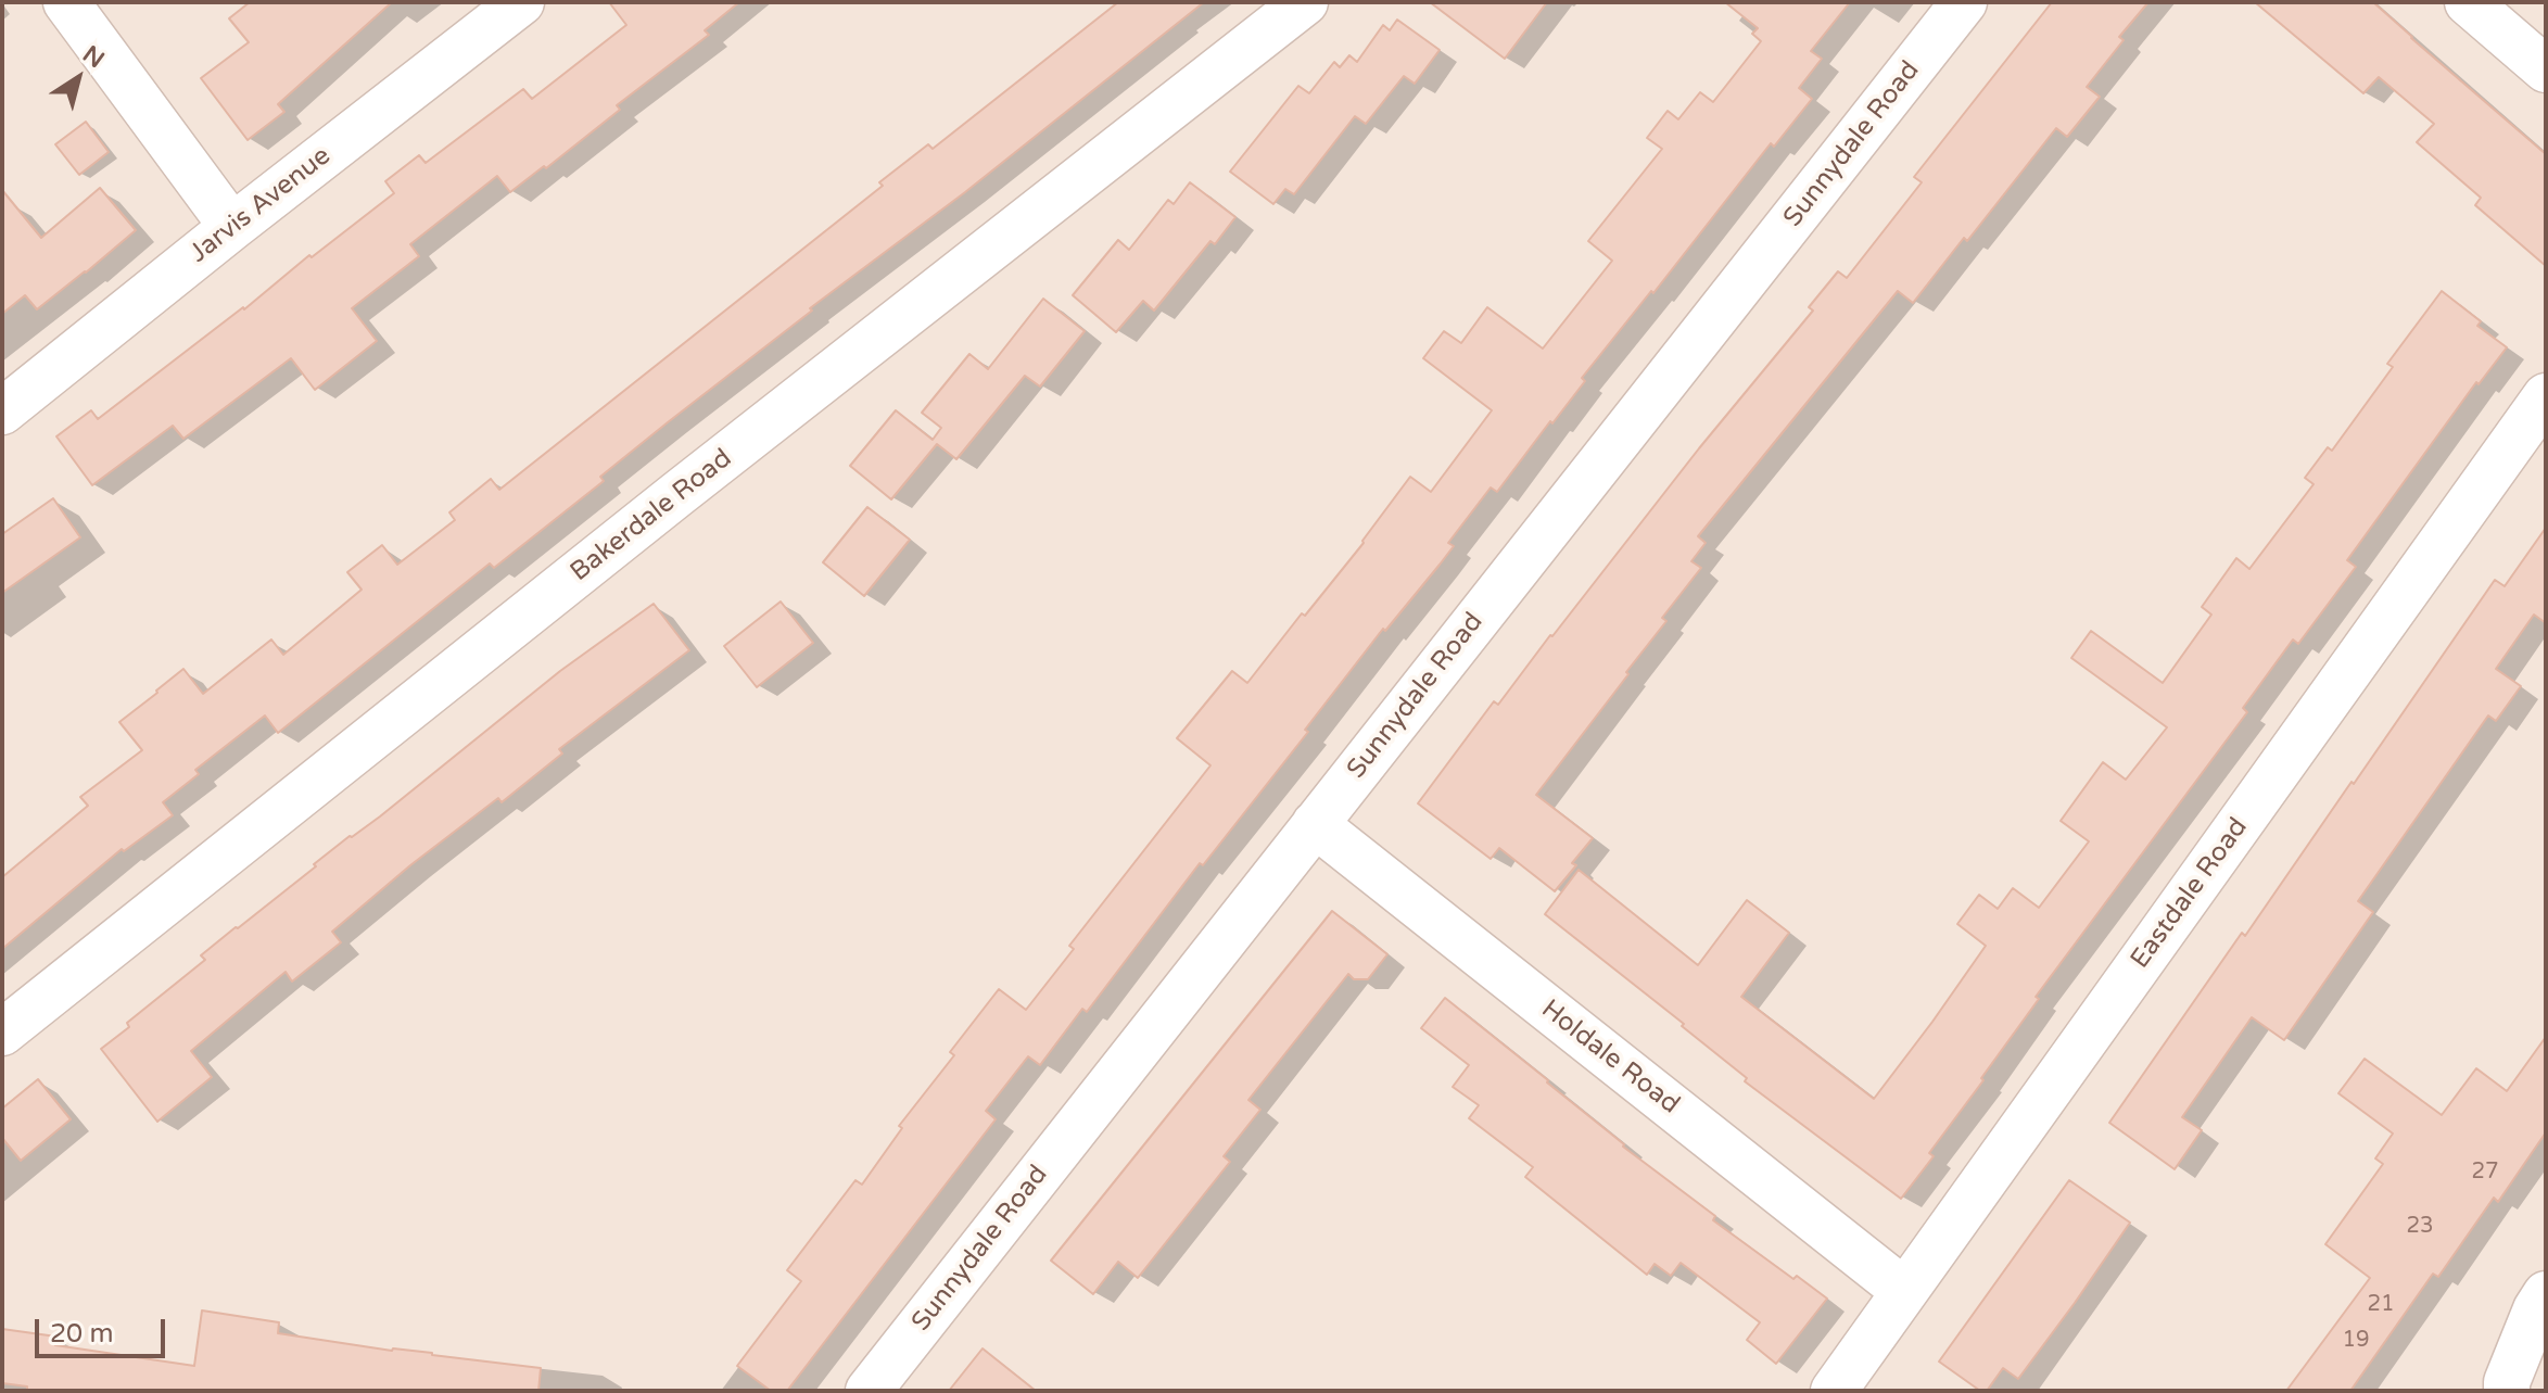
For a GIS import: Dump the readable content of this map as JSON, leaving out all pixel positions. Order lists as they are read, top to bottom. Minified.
{"streets":{"street":["Sunnydale Road","Jarvis Avenue","Bakerdale Road","Eastdale Road","Holdale Road"]},"crossings":[["Sunnydale Road","Holdale Road"],["Eastdale Road","Holdale Road"]],"house_numbers":["27","23","21","19"],"scale_bar":"20 m","north":"top right"}
